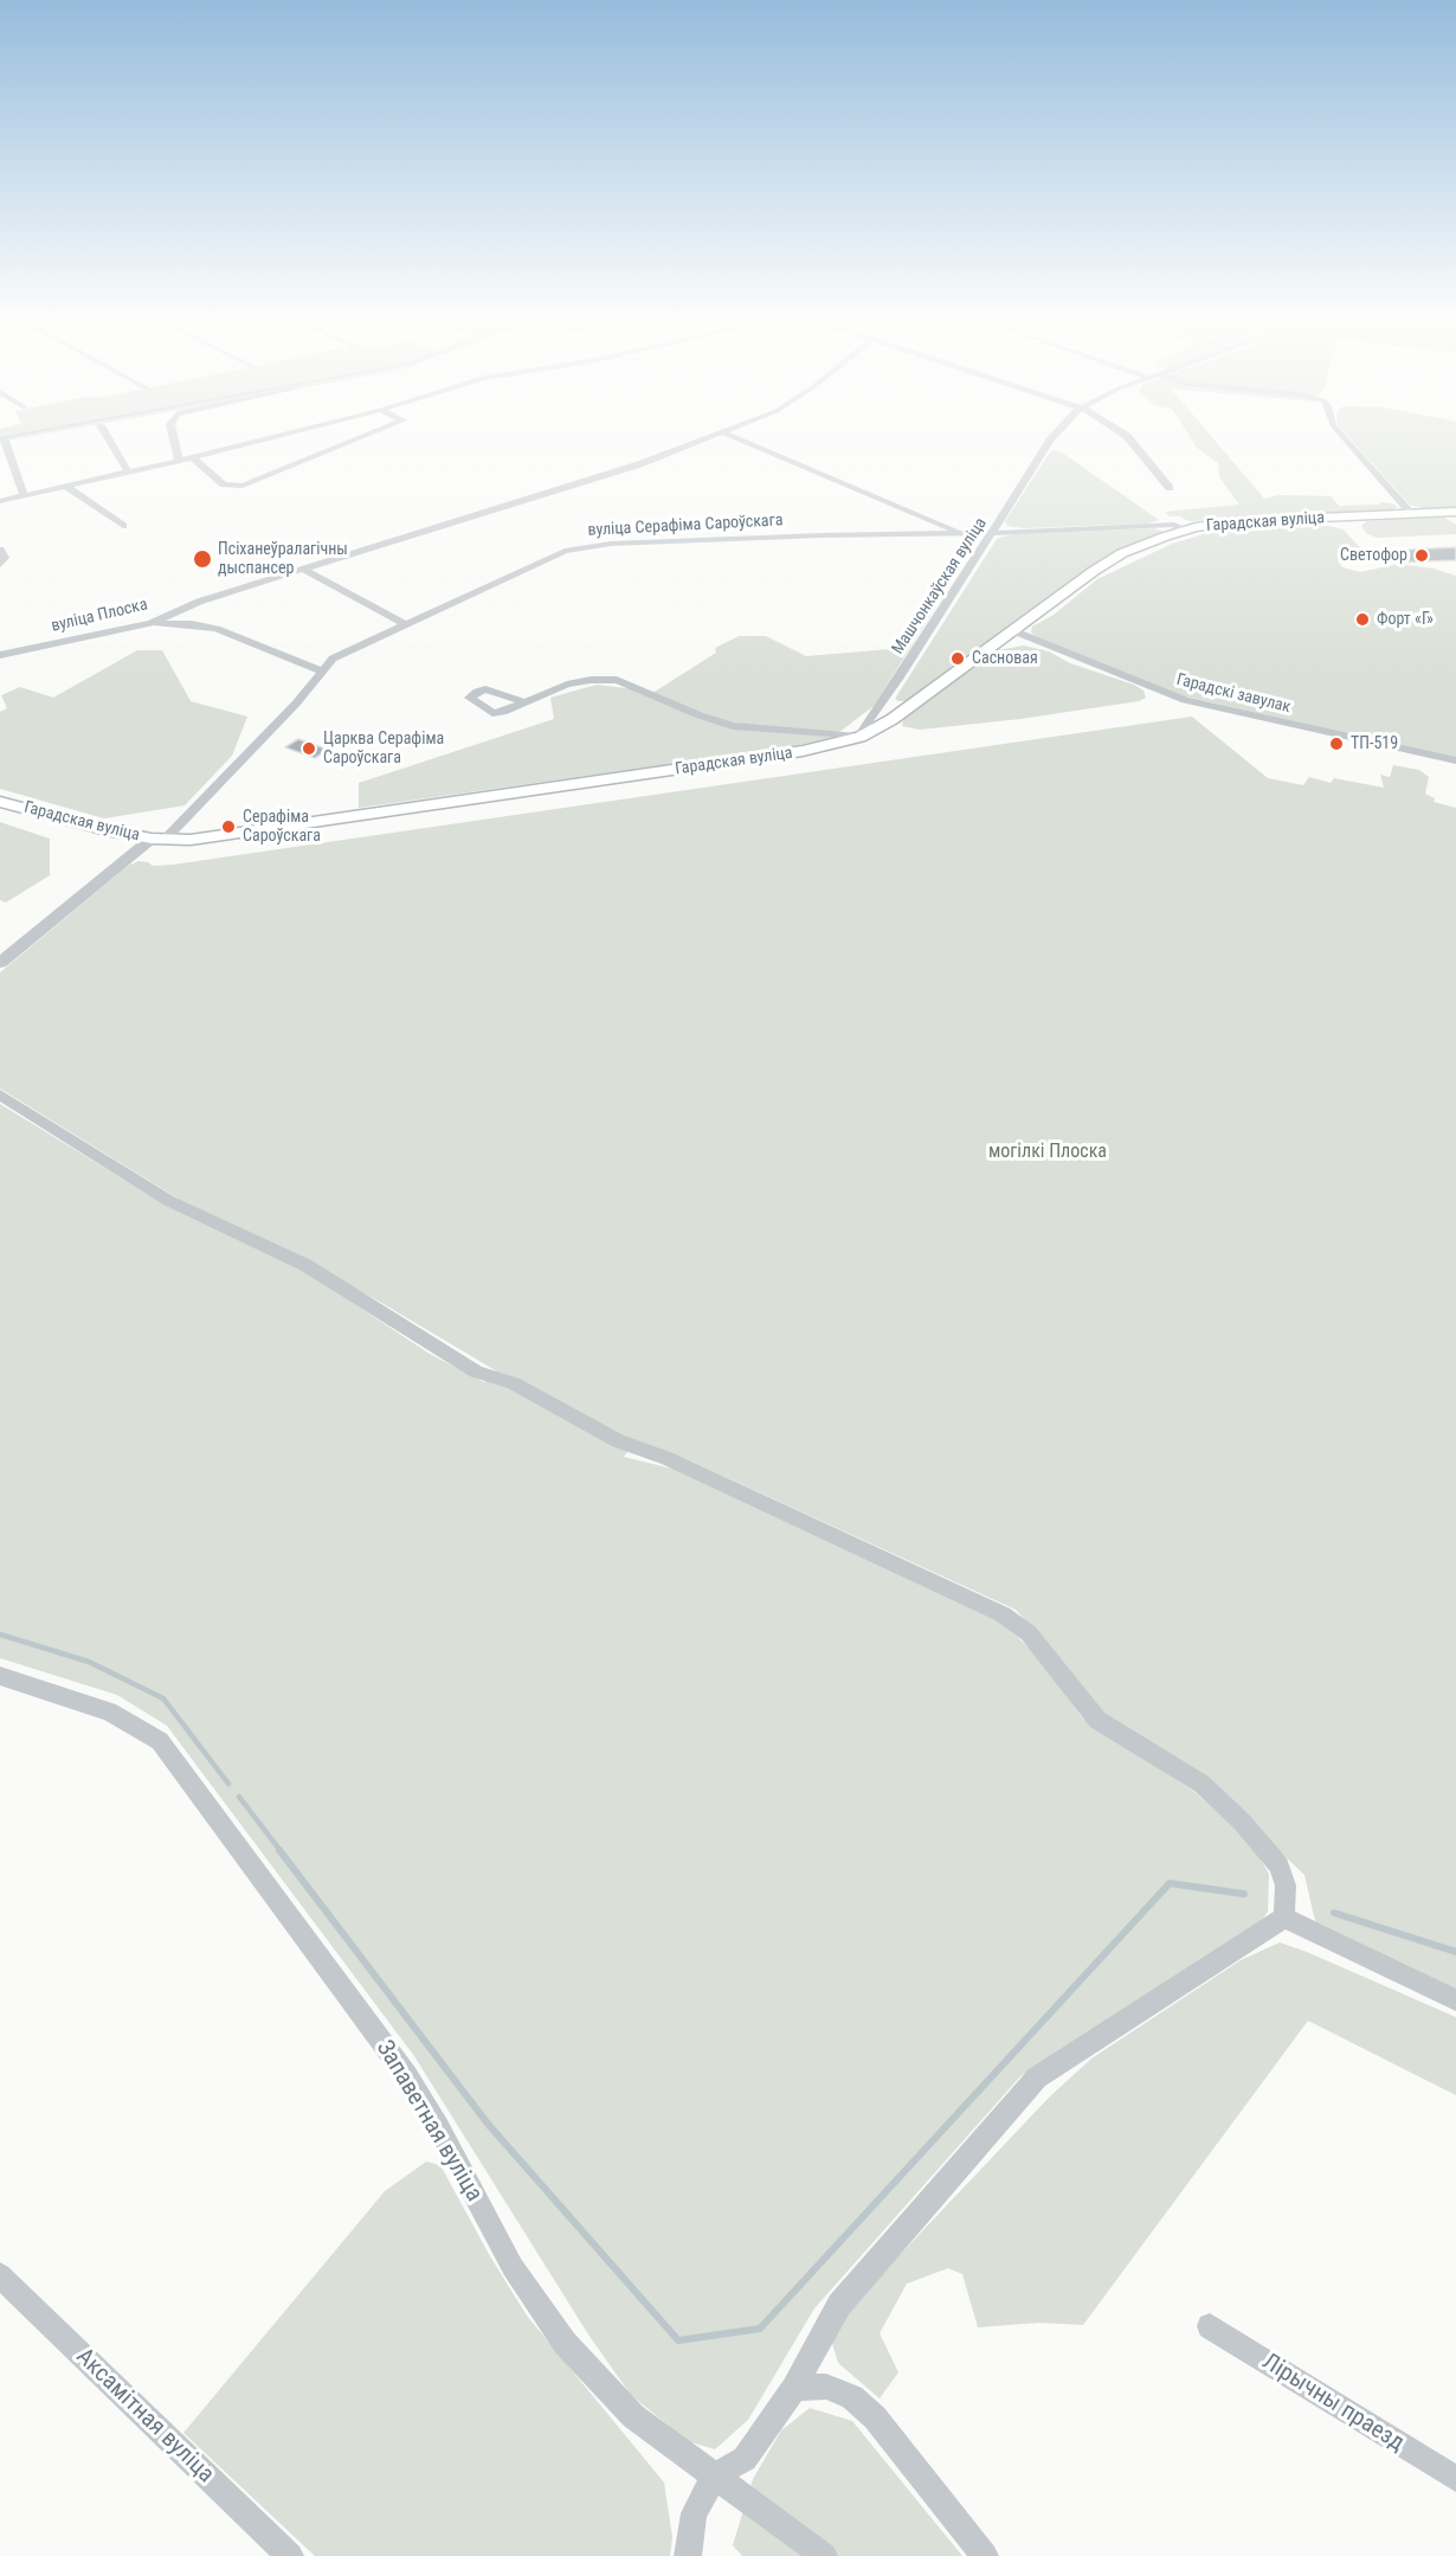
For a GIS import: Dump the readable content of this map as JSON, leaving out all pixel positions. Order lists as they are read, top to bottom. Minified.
{"streets":{"main road":["Гарадская вуліца"],"street":["вуліца Серафіма Сароўскага","Машчонкаўская вуліца","вуліца Плоска","Гарадскі завулак","Запаветная вуліца","Лірычны праезд","Аксамітная вуліца"]},"crossings":[["Гарадская вуліца","вуліца Серафіма Сароўскага"],["Гарадская вуліца","Машчонкаўская вуліца"],["Гарадская вуліца","Гарадскі завулак"],["вуліца Серафіма Сароўскага","Машчонкаўская вуліца"]],"parks":["могілкі Плоска"],"places":["Светофор","Псіханеўралагічны дыспансер","Форт «Г»","Сасновая","ТП-519","Царква Серафіма Сароўскага","Серафіма Сароўскага"]}
